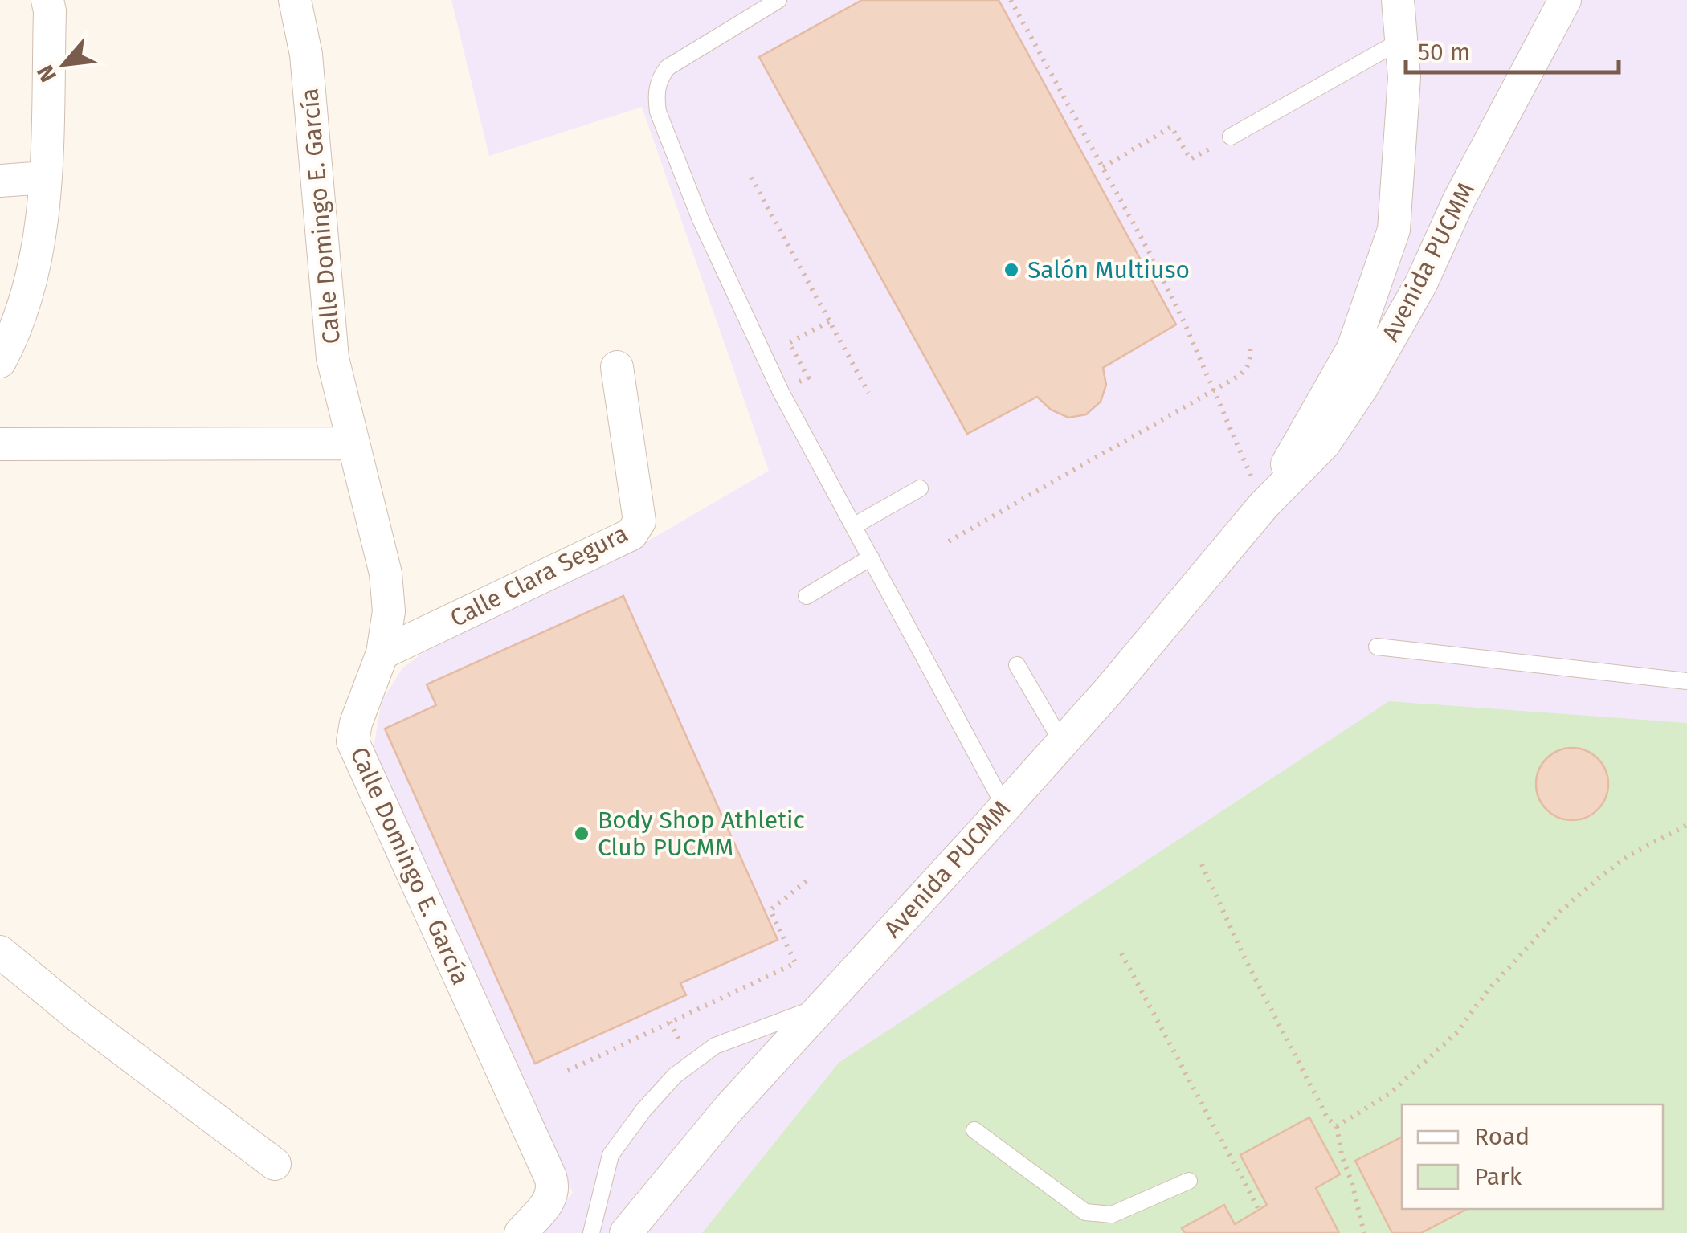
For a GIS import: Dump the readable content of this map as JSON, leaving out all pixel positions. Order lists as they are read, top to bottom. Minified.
{"streets":{"street":["Calle Domingo E. García","Avenida PUCMM","Calle Clara Segura"]},"crossings":[["Calle Domingo E. García","Calle Clara Segura"]],"places":["Salón Multiuso","Body Shop Athletic Club PUCMM"],"legend":["Road","Park"],"scale_bar":"50 m","north":"bottom left"}
